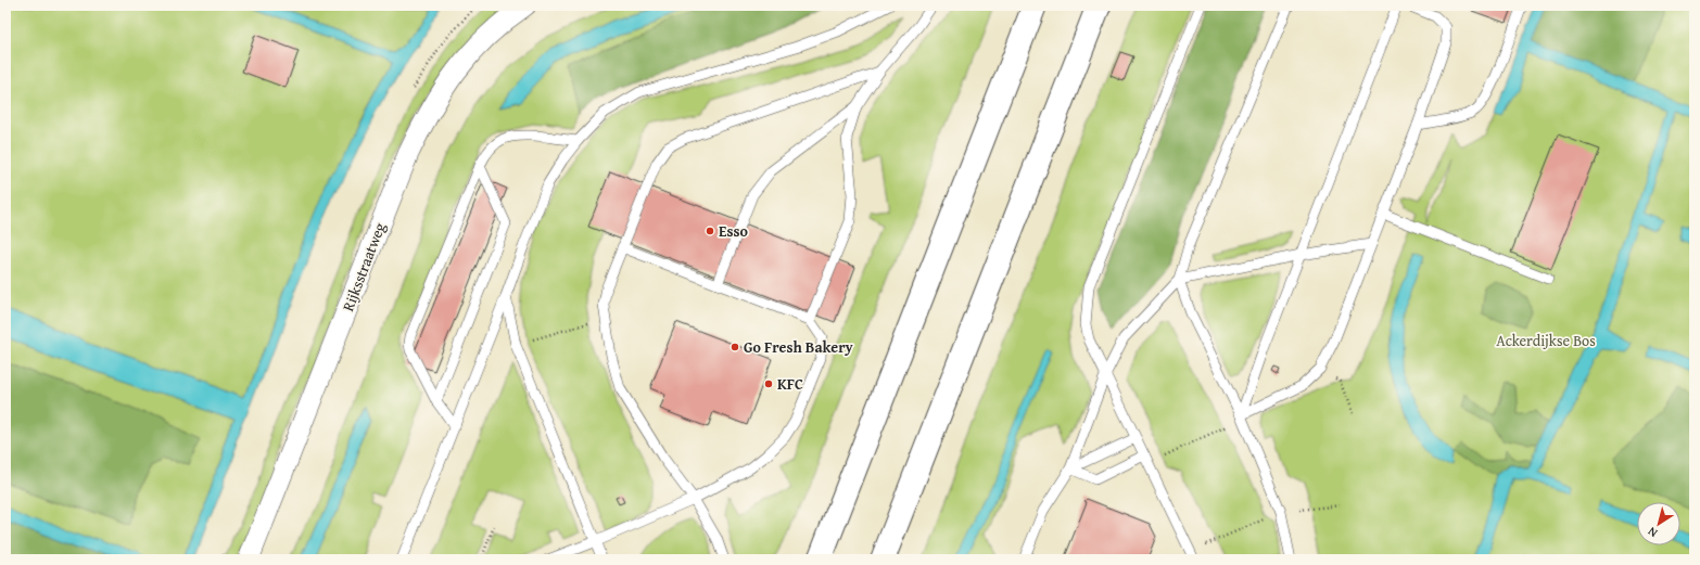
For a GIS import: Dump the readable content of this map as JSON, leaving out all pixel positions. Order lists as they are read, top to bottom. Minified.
{"streets":{"street":["Rijksstraatweg"]},"parks":["Ackerdijkse Bos"],"places":["Esso","Go Fresh Bakery","KFC"],"north":"bottom left"}
